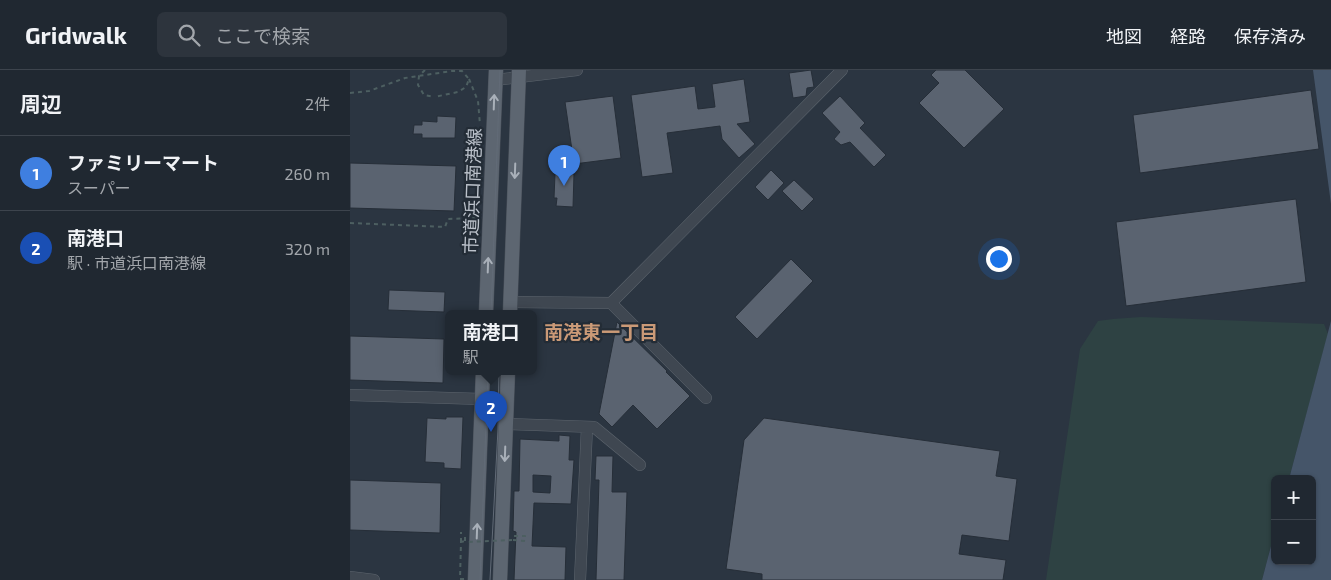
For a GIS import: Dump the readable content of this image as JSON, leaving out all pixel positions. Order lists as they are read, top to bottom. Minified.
{"streets":{"main road":["市道浜口南港線"]},"districts":["南港東一丁目"],"page":{"header":"Gridwalk","search":"ここで検索","nav":["地図","経路","保存済み"],"heading":["周辺","2件"],"list":[{"mark":"1","name":"ファミリーマート","note":"スーパー","value":"260 m"},{"mark":"2","name":"南港口","note":"駅 · 市道浜口南港線","value":"320 m"}],"pins":["1","2"],"popup":["南港口","駅"],"map_buttons":["+","−"]}}
